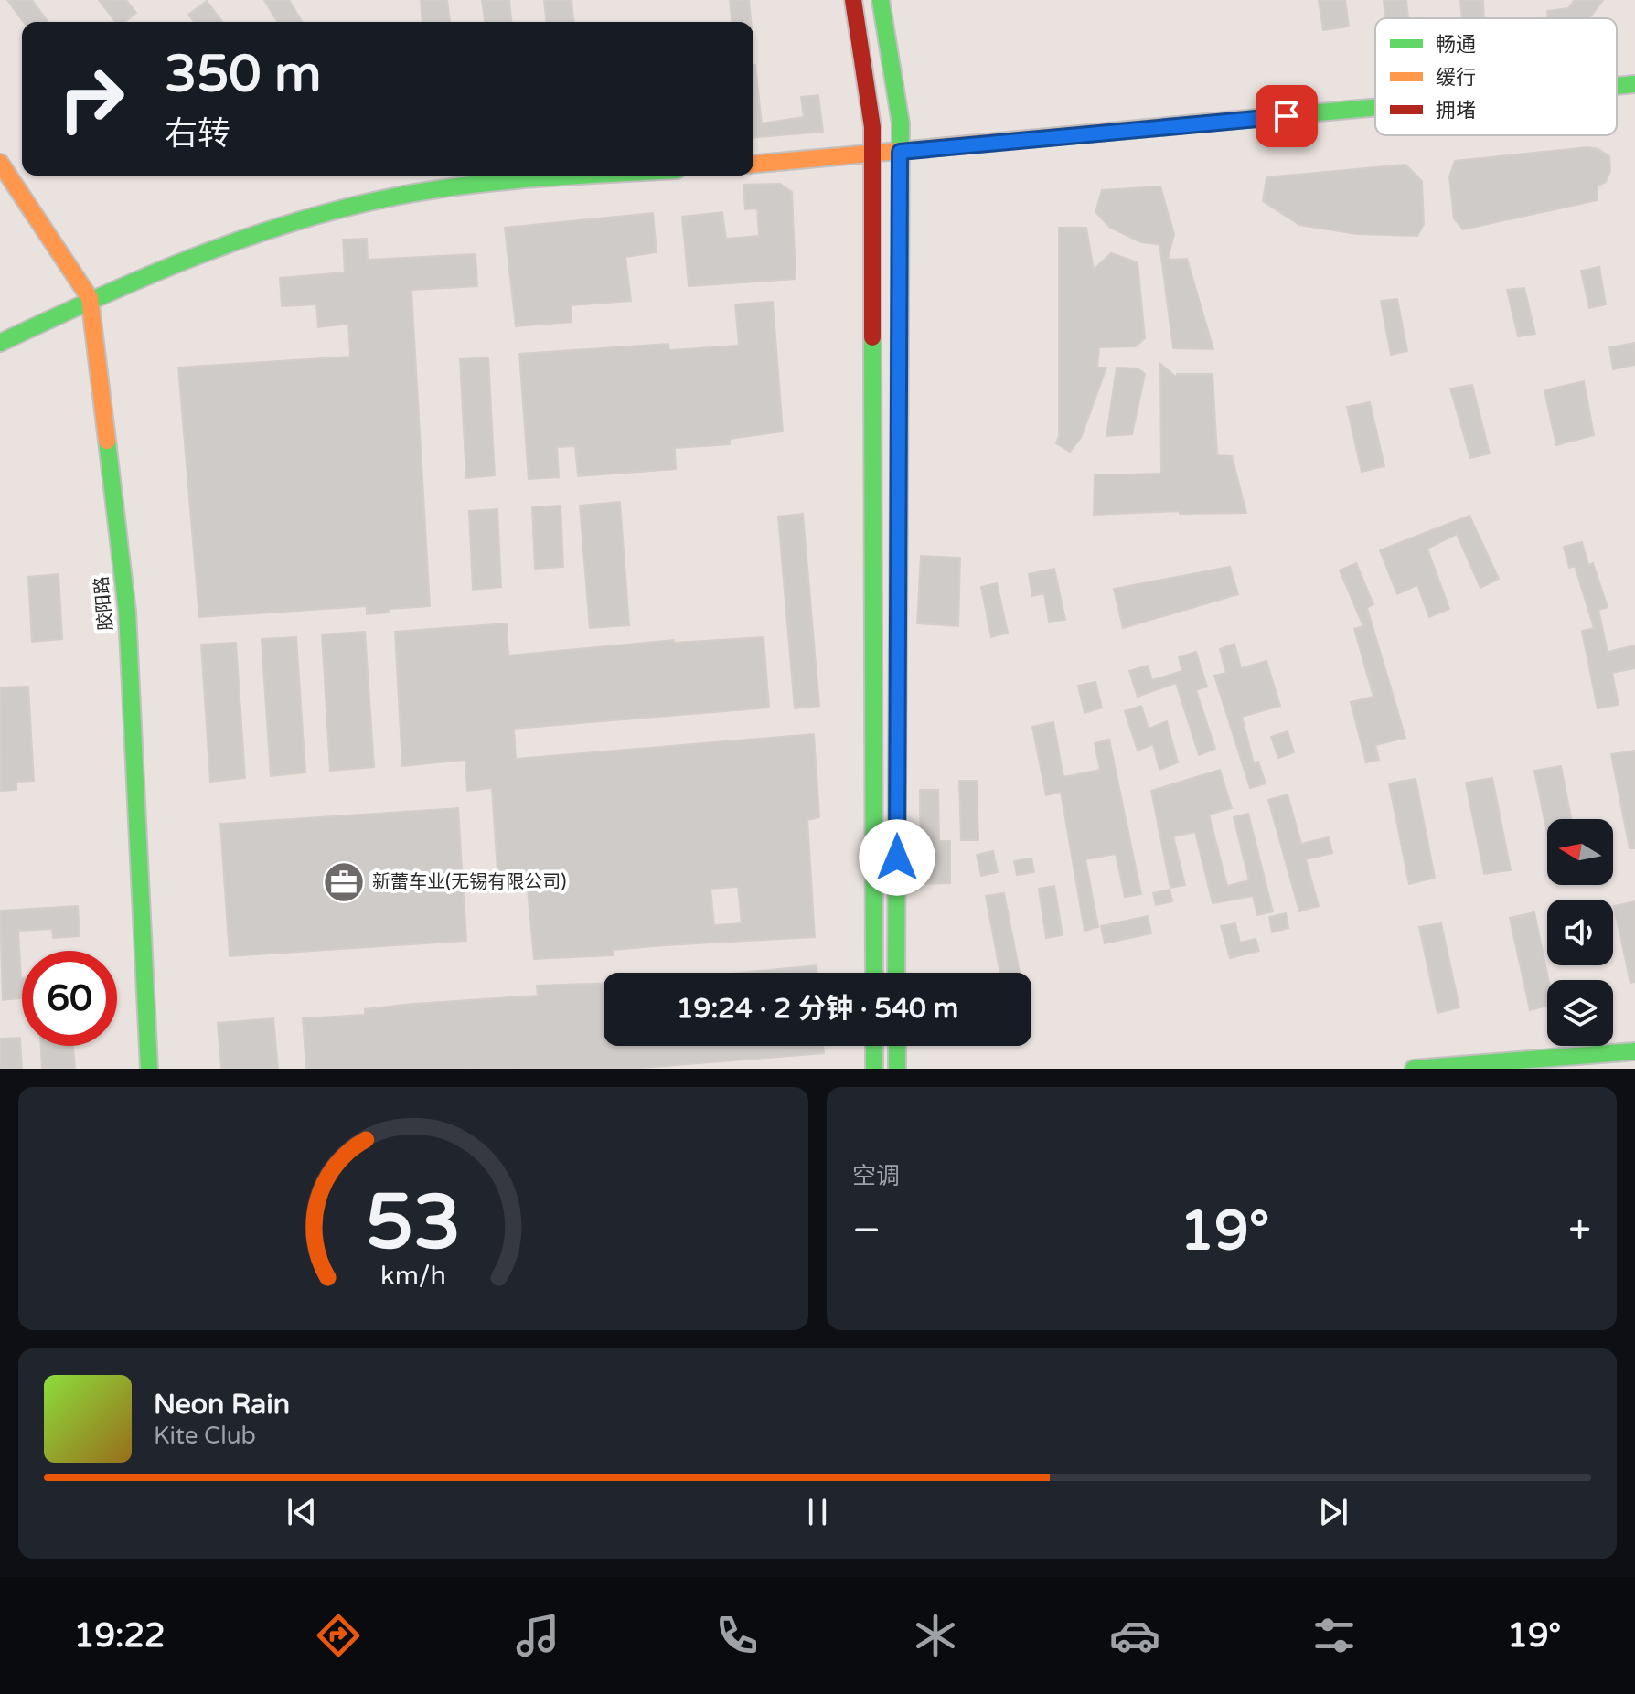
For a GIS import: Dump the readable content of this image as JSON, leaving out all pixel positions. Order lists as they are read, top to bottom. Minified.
{"streets":{"main road":["胶阳路"]},"places":{"office":["新蕾车业(无锡有限公司)"]},"legend":["畅通","缓行","拥堵"],"north":"left","page":{"turn":["350 m","右转"],"limit":"60","trip":"19:24 · 2 分钟 · 540 m","tile":"空调","heat":["−","19°","+"],"song":["Neon Rain","Kite Club"],"tabs":["19:22","19°"],"gauge":["53","km/h"]}}
